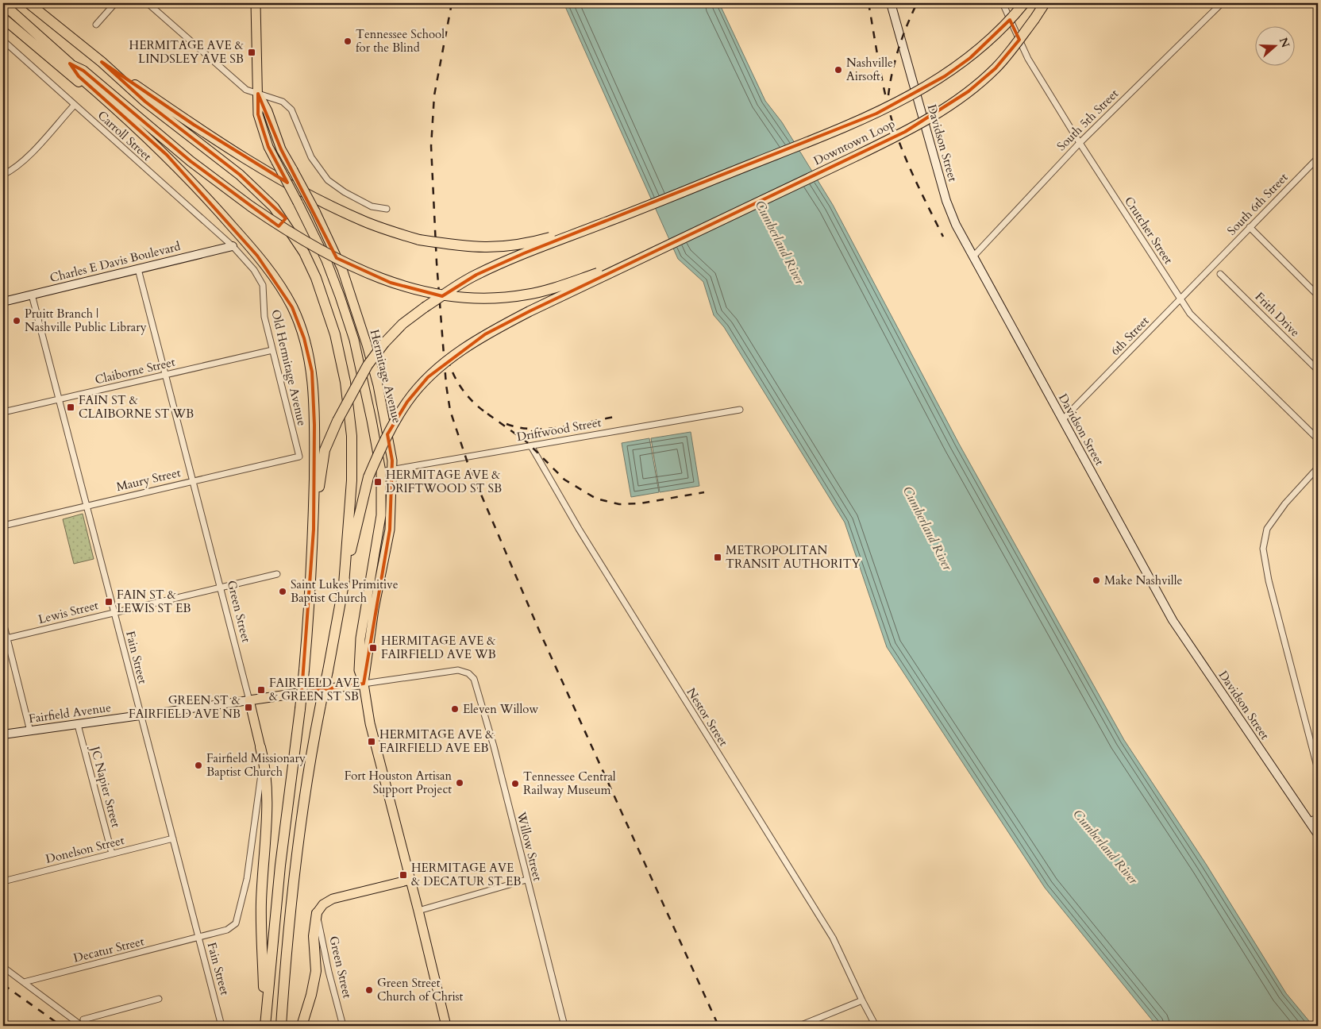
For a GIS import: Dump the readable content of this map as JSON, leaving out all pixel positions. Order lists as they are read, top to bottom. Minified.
{"streets":{"highway":["Downtown Loop"],"main road":["Hermitage Avenue","Green Street","Fairfield Avenue"],"street":["South 5th Street","Carroll Street","Davidson Street","South 6th Street","Crutcher Street","Charles E Davis Boulevard","Frith Drive","6th Street","Old Hermitage Avenue","Claiborne Street","Driftwood Street","Maury Street","Lewis Street","Fain Street","Nestor Street","JC Napier Street","Willow Street","Donelson Street","Decatur Street"]},"crossings":[["South 5th Street","Davidson Street"],["South 5th Street","Crutcher Street"],["Carroll Street","Charles E Davis Boulevard"],["Carroll Street","Old Hermitage Avenue"],["Davidson Street","6th Street"],["South 6th Street","6th Street"],["Crutcher Street","6th Street"],["Charles E Davis Boulevard","Old Hermitage Avenue"],["Charles E Davis Boulevard","Green Street"],["Charles E Davis Boulevard","Fain Street"],["Old Hermitage Avenue","Claiborne Street"],["Old Hermitage Avenue","Maury Street"],["Claiborne Street","Green Street"],["Claiborne Street","Fain Street"],["Hermitage Avenue","Driftwood Street"],["Hermitage Avenue","Fairfield Avenue"],["Driftwood Street","Nestor Street"],["Maury Street","Green Street"],["Maury Street","Fain Street"],["Green Street","Lewis Street"],["Green Street","Fain Street"],["Green Street","Fairfield Avenue"],["Green Street","Decatur Street"],["Lewis Street","Fain Street"],["Fain Street","Fairfield Avenue"],["Fain Street","Donelson Street"],["Fain Street","Decatur Street"],["Fairfield Avenue","JC Napier Street"],["Fairfield Avenue","Willow Street"],["JC Napier Street","Donelson Street"]],"water":["Cumberland River"],"places":{"other":["Tennessee School for the Blind","Nashville Airsoft","Pruitt Branch | Nashville Public Library","Make Nashville","Saint Lukes Primitive Baptist Church","Eleven Willow","Fairfield Missionary Baptist Church","Fort Houston Artisan Support Project","Tennessee Central Railway Museum","Green Street Church of Christ"],"transit":["HERMITAGE AVE & LINDSLEY AVE SB","FAIN ST & CLAIBORNE ST WB","HERMITAGE AVE & DRIFTWOOD ST SB","METROPOLITAN TRANSIT AUTHORITY","FAIN ST & LEWIS ST EB","HERMITAGE AVE & FAIRFIELD AVE WB","FAIRFIELD AVE & GREEN ST SB","GREEN ST & FAIRFIELD AVE NB","HERMITAGE AVE & FAIRFIELD AVE EB","HERMITAGE AVE & DECATUR ST EB"]},"north":"right"}
